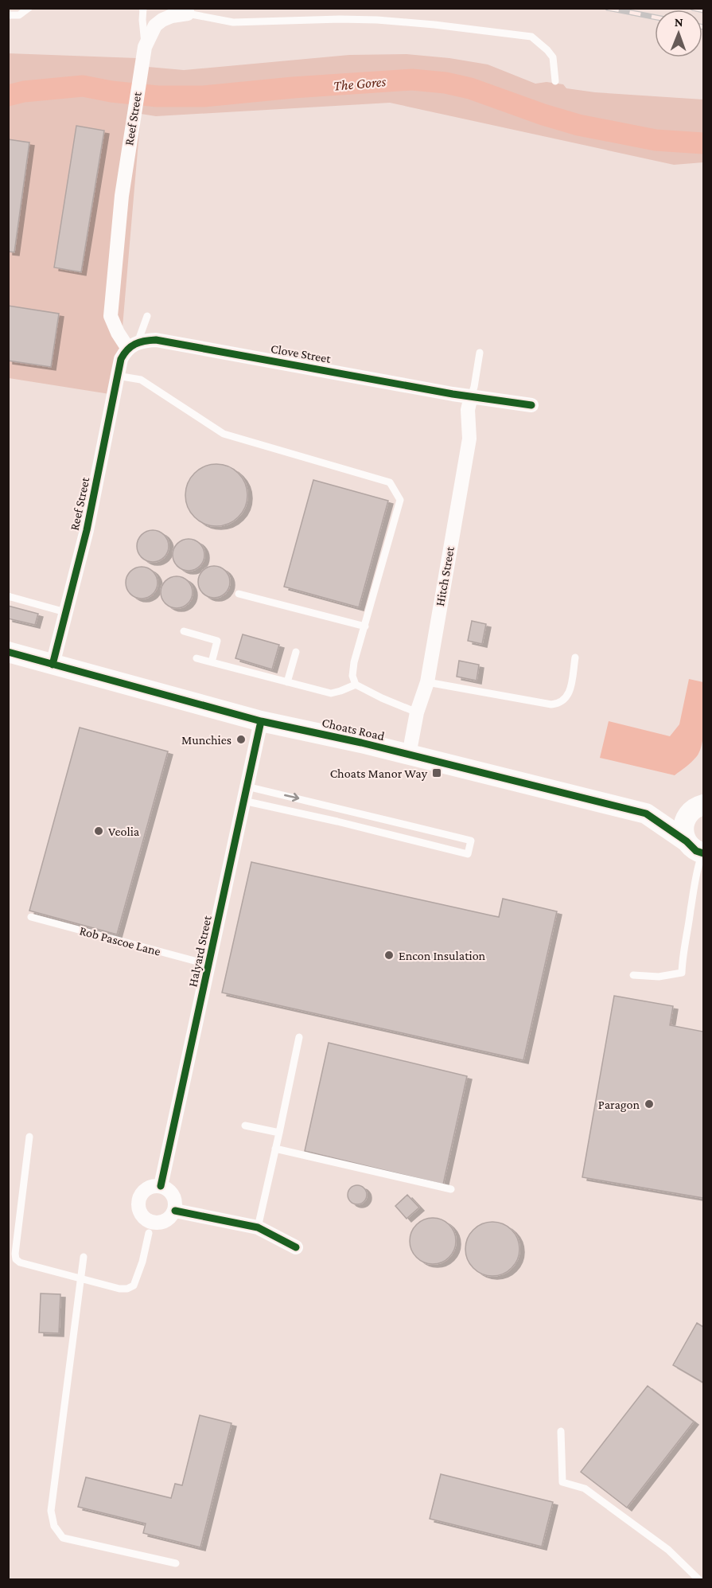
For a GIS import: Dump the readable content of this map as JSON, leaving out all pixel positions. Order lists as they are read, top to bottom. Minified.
{"streets":{"street":["Reef Street","Clove Street","Hitch Street","Choats Road","Halyard Street"],"lane":["Rob Pascoe Lane"]},"crossings":[["Reef Street","Clove Street"],["Reef Street","Choats Road"],["Clove Street","Hitch Street"],["Hitch Street","Choats Road"],["Choats Road","Halyard Street"],["Rob Pascoe Lane","Halyard Street"]],"water":["The Gores"],"places":{"other":["Munchies","Veolia","Encon Insulation","Paragon"],"transit":["Choats Manor Way"]},"north":"top"}
